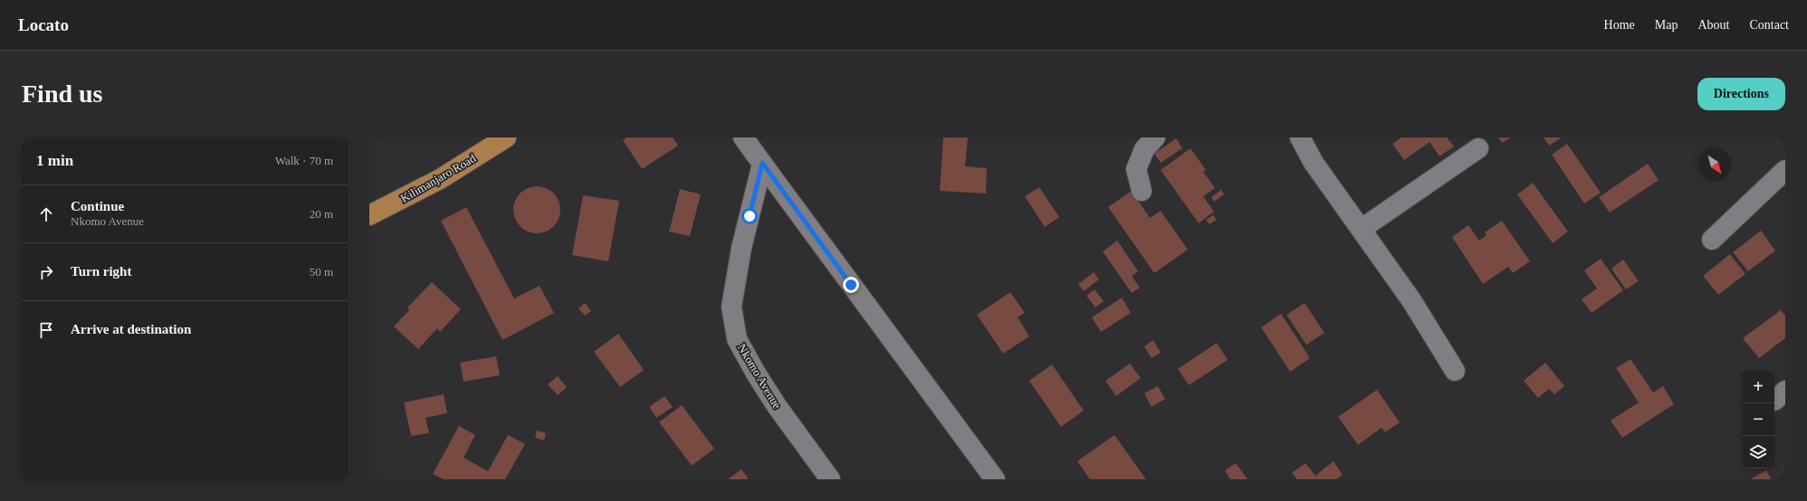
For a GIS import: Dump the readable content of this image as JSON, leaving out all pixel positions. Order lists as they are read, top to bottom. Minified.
{"streets":{"main road":["Kilimanjaro Road"],"street":["Nkomo Avenue"]},"north":"bottom right","page":{"header":"Locato","nav":["Home","Map","About","Contact"],"buttons":"Directions","title":"Find us","heading":["1 min","Walk · 70 m"],"list":[["Continue","Nkomo Avenue","20 m"],["Turn right","50 m"],"Arrive at destination"],"map_buttons":["+","−"]}}
